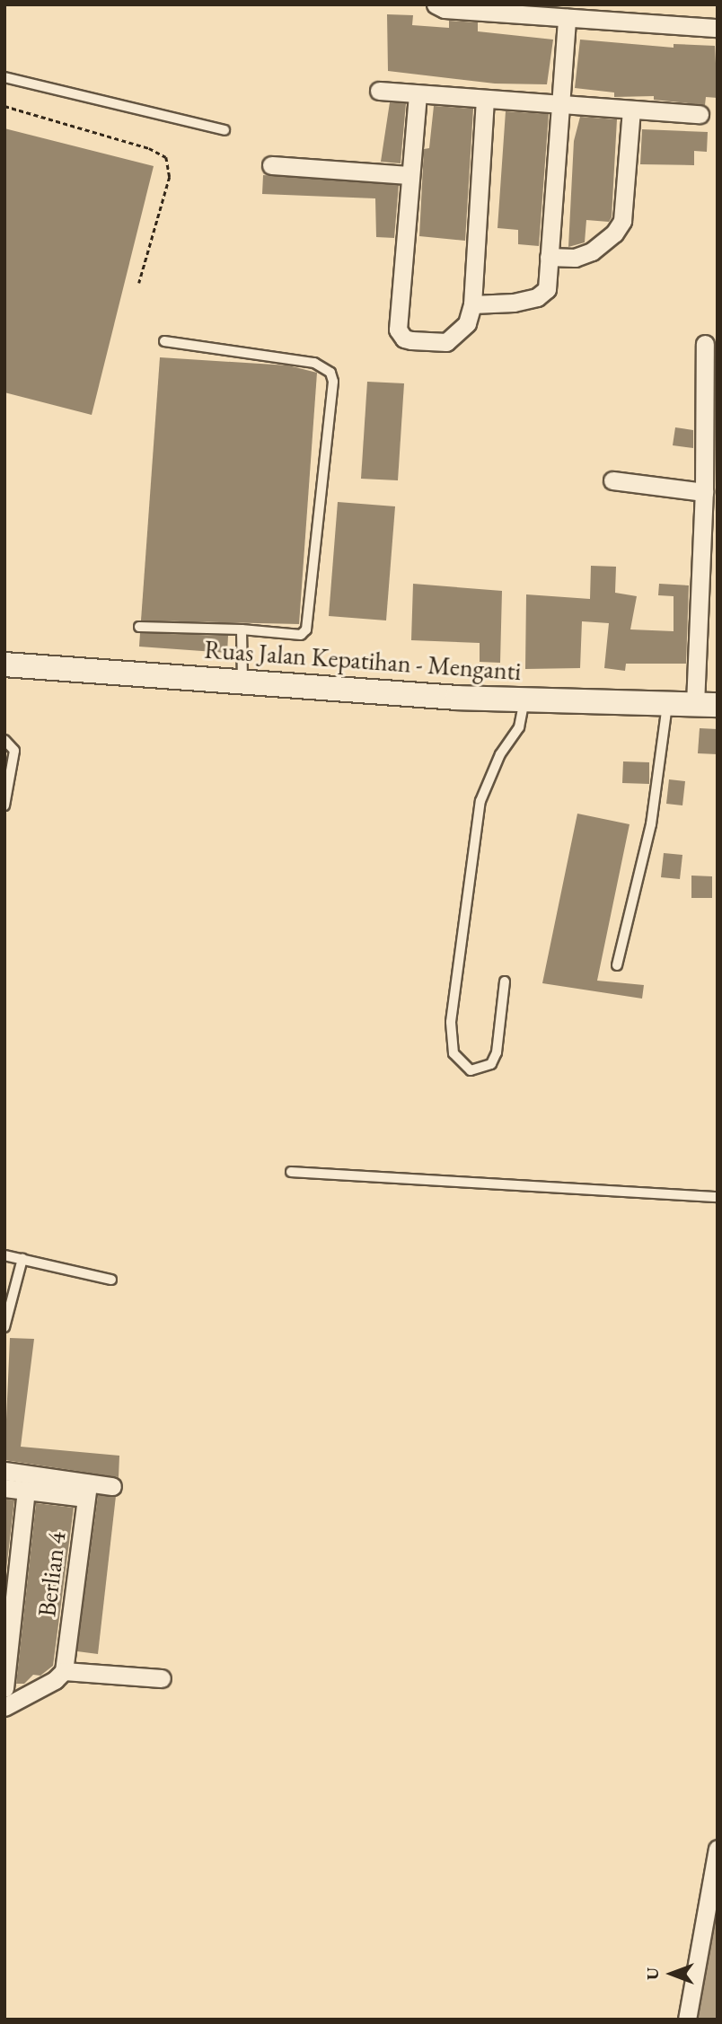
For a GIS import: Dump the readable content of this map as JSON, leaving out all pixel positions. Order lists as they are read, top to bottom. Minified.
{"streets":{"main road":["Ruas Jalan Kepatihan - Menganti"],"street":["Berlian 4"]},"north":"left"}
